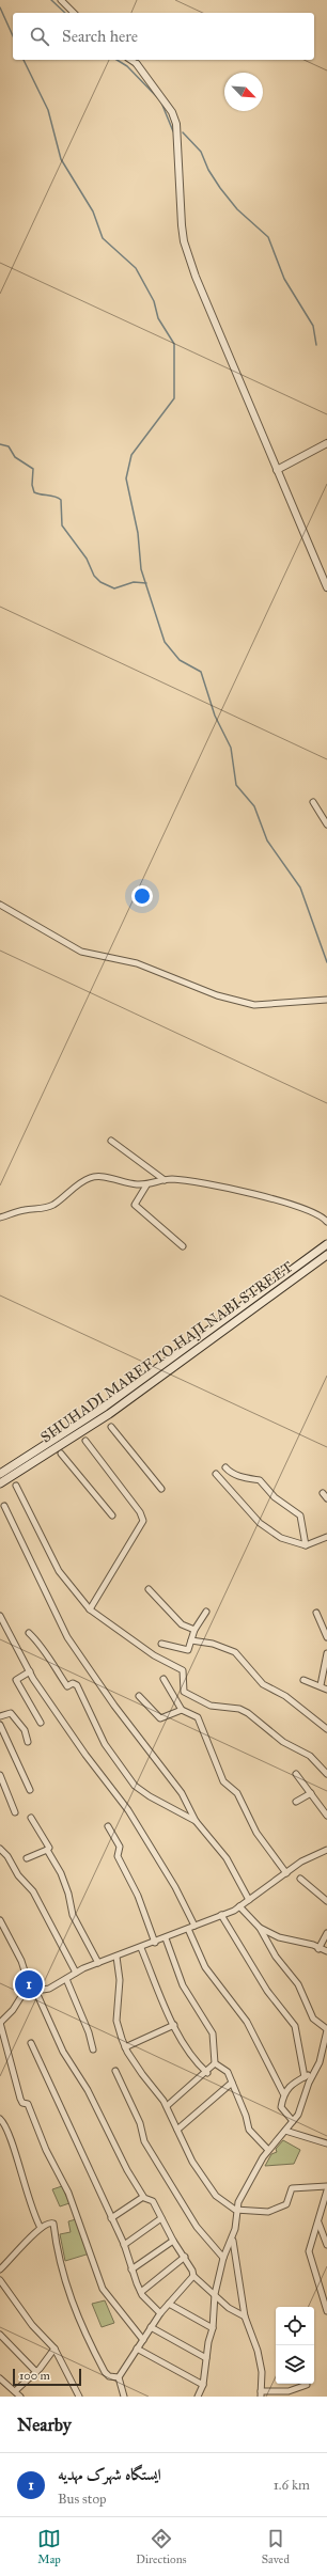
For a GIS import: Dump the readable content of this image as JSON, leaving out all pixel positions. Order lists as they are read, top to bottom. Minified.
{"streets":{"main road":["SHUHADI MAREF TO HAJI NABI STREET"]},"scale_bar":"100 m","north":"bottom right","page":{"search":"Search here","pins":"1","scale":"100 m","heading":"Nearby","list":[{"mark":"1","name":"ایستگاه شهرک مهدیه","note":"Bus stop","value":"1.6 km"}],"nav":["Map","Directions","Saved"]}}
